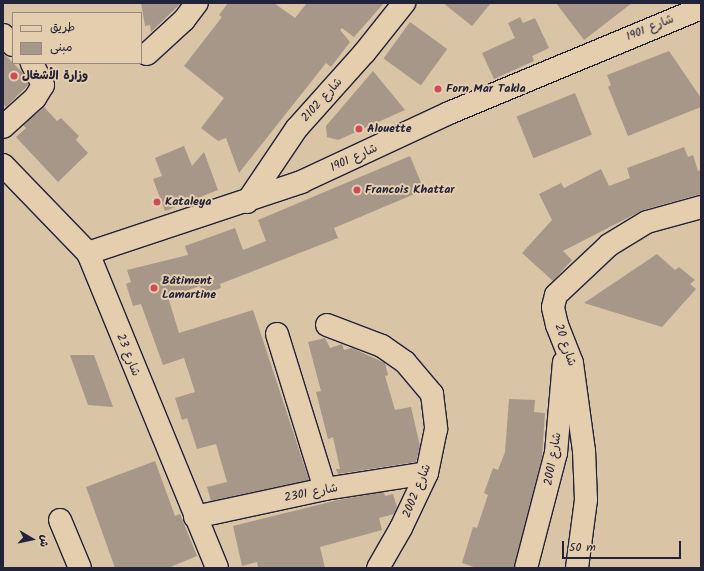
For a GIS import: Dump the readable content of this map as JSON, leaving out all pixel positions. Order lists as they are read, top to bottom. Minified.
{"streets":{"street":["شارع 1901","شارع 2102","شارع 20","شارع 23","شارع 2001","شارع 2002","شارع 2301"]},"crossings":[["شارع 1901","شارع 2102"],["شارع 1901","شارع 23"],["شارع 20","شارع 2001"],["شارع 23","شارع 2301"],["شارع 2002","شارع 2301"]],"places":["وزارة الأشغال","Forn Mar Takla","Alouette","Francois Khattar","Kataleya","Bâtiment Lamartine"],"legend":["طريق","مبنى"],"scale_bar":"50 m","north":"right"}
